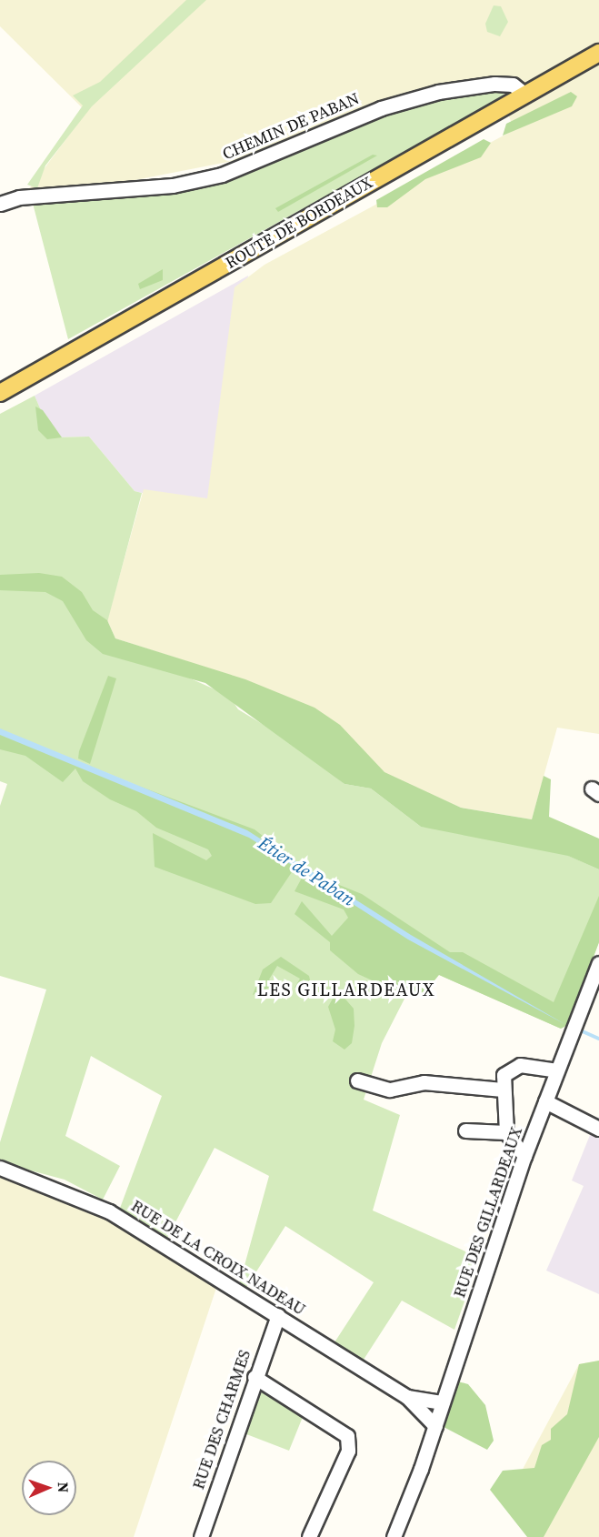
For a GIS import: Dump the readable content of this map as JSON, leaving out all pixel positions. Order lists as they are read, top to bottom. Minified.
{"streets":{"main road":["ROUTE DE BORDEAUX"],"street":["CHEMIN DE PABAN","RUE DES GILLARDEAUX","RUE DE LA CROIX NADEAU","RUE DES CHARMES"]},"crossings":[["CHEMIN DE PABAN","ROUTE DE BORDEAUX"],["RUE DE LA CROIX NADEAU","RUE DES CHARMES"]],"districts":["LES GILLARDEAUX"],"water":["Étier de Paban"],"north":"right"}
